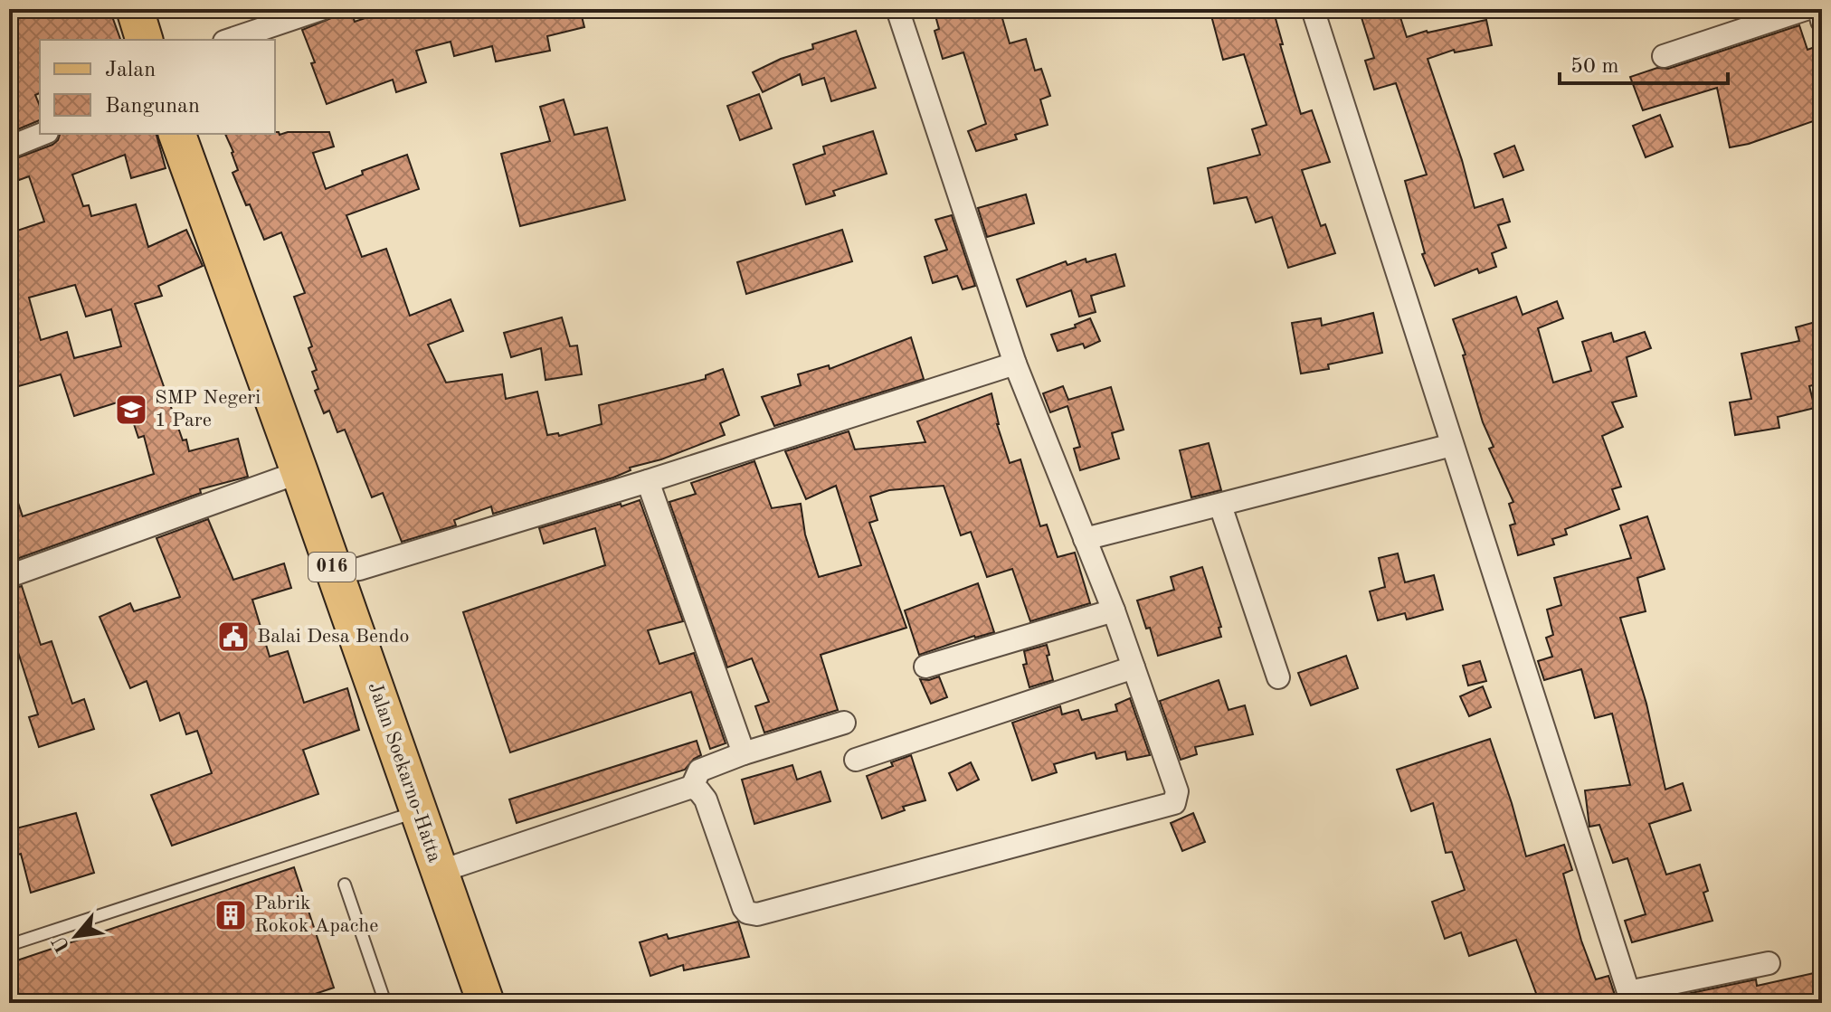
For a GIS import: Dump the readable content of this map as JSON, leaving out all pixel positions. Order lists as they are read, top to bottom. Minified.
{"streets":{"main road":["016","Jalan Soekarno-Hatta"]},"places":{"school or university":["SMP Negeri 1 Pare"],"public building":["Balai Desa Bendo"],"building":["Pabrik Rokok Apache"]},"legend":["Jalan","Bangunan"],"scale_bar":"50 m","north":"bottom left"}
